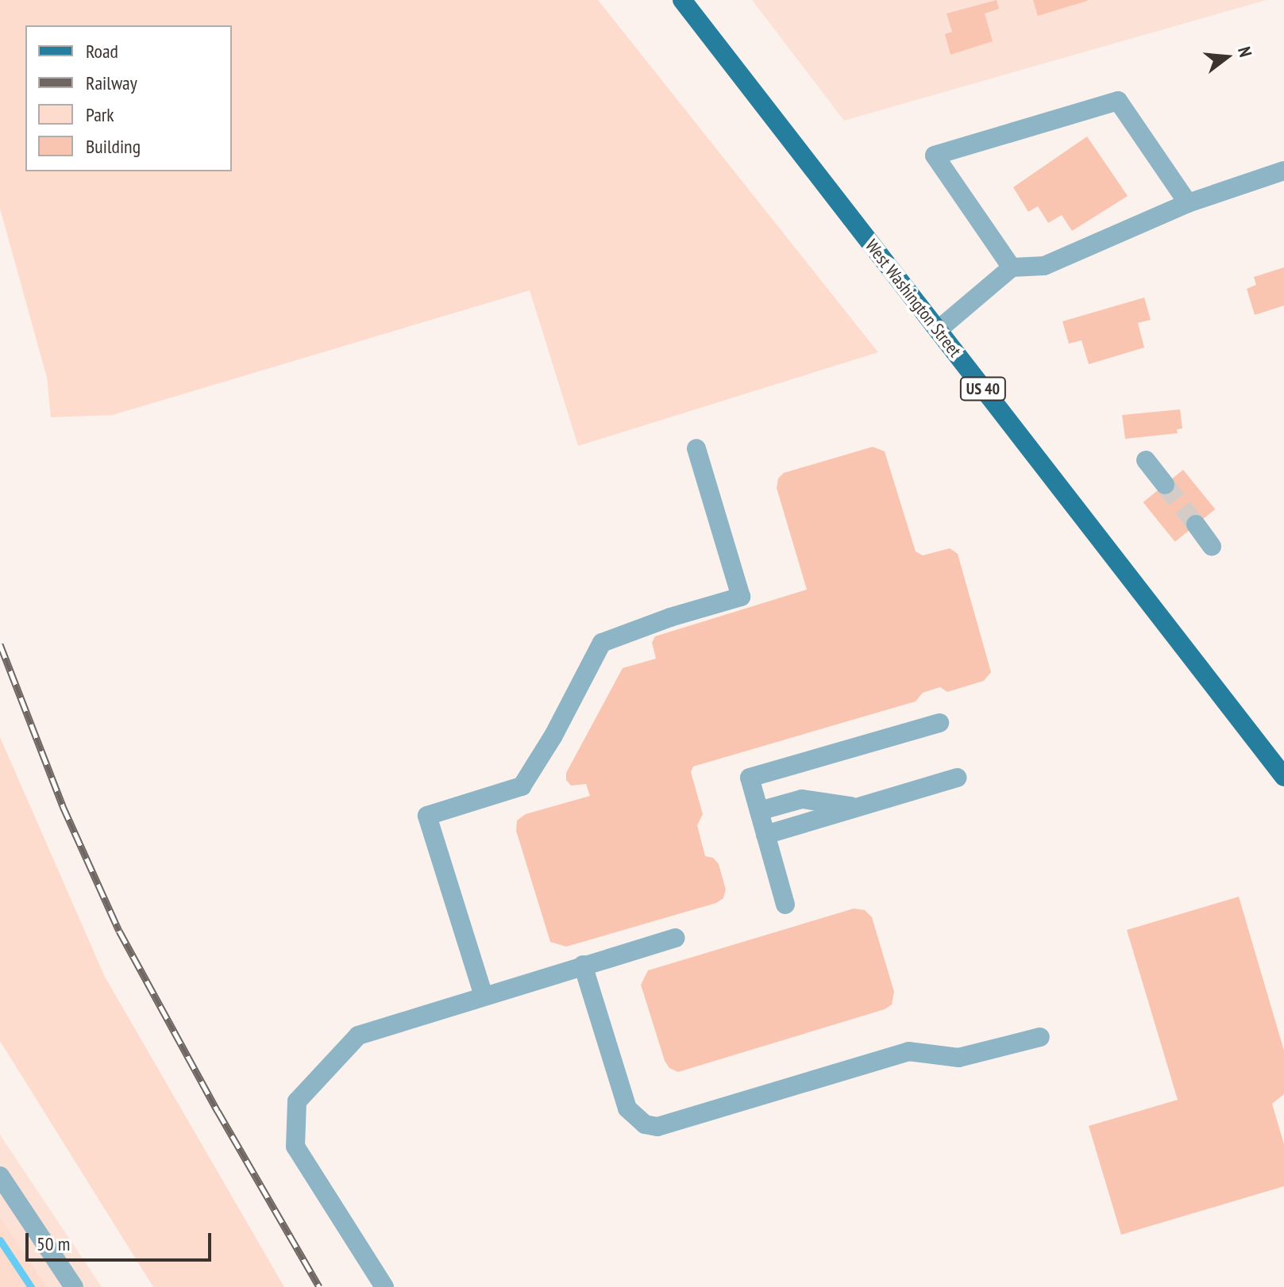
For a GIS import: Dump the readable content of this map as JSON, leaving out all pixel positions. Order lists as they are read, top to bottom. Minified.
{"streets":{"main road":["West Washington Street","US 40"]},"legend":["Road","Railway","Park","Building"],"scale_bar":"50 m","north":"right"}
